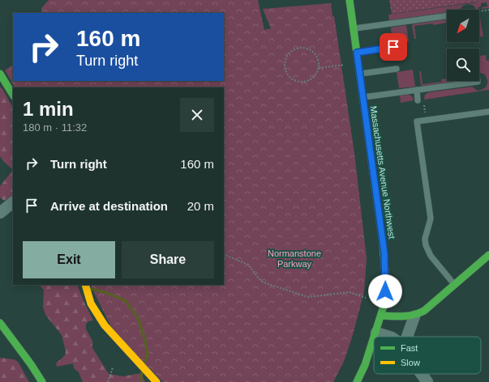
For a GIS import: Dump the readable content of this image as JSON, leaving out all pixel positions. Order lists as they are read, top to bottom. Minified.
{"streets":{"main road":["Massachusetts Avenue Northwest"]},"parks":["Normanstone Parkway"],"legend":["Fast","Slow"],"north":"bottom left","page":{"turn":["160 m","Turn right"],"heading":["1 min","180 m · 11:32"],"list":[{"name":"Turn right","value":"160 m"},{"name":"Arrive at destination","value":"20 m"}],"buttons":["Exit","Share"]}}
